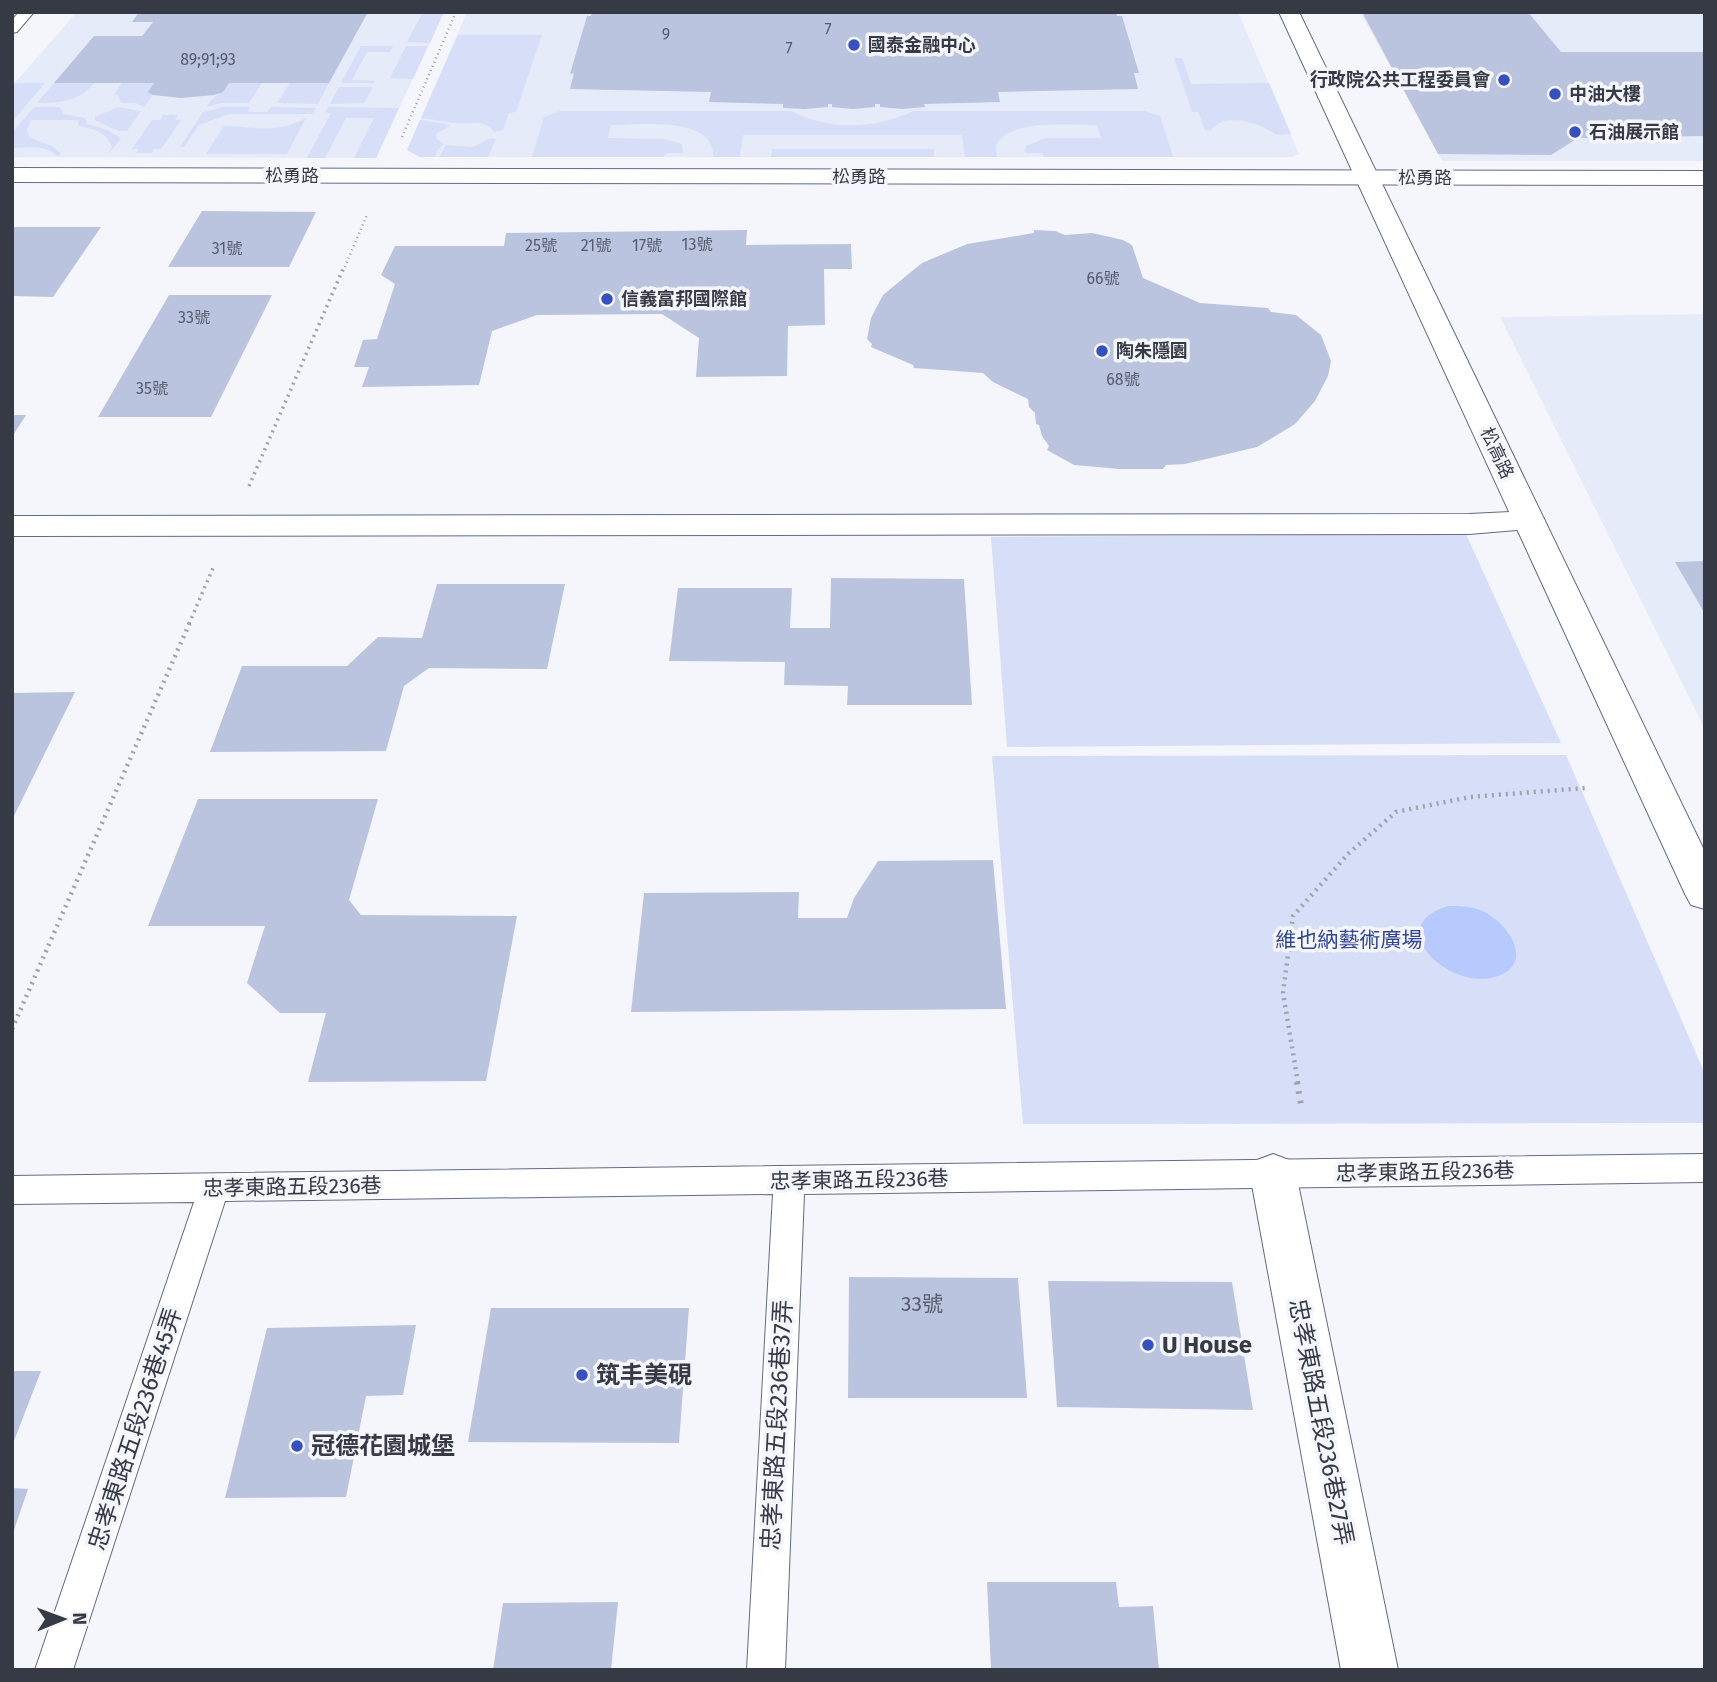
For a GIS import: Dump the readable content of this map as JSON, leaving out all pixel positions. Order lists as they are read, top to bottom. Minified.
{"streets":{"street":["松勇路","松高路","忠孝東路五段236巷27弄"],"lane":["忠孝東路五段236巷","忠孝東路五段236巷37弄","忠孝東路五段236巷45弄"]},"crossings":[["松勇路","松高路"],["忠孝東路五段236巷","忠孝東路五段236巷27弄"],["忠孝東路五段236巷","忠孝東路五段236巷37弄"],["忠孝東路五段236巷","忠孝東路五段236巷45弄"]],"parks":["維也納藝術廣場"],"places":["國泰金融中心","行政院公共工程委員會","中油大樓","石油展示館","信義富邦國際館","陶朱隱園","U House","筑丰美硯","冠德花園城堡"],"house_numbers":["7","9","7","89;91;93","13號","25號","21號","17號","31號","66號","33號","68號","35號","33號"],"north":"right"}
